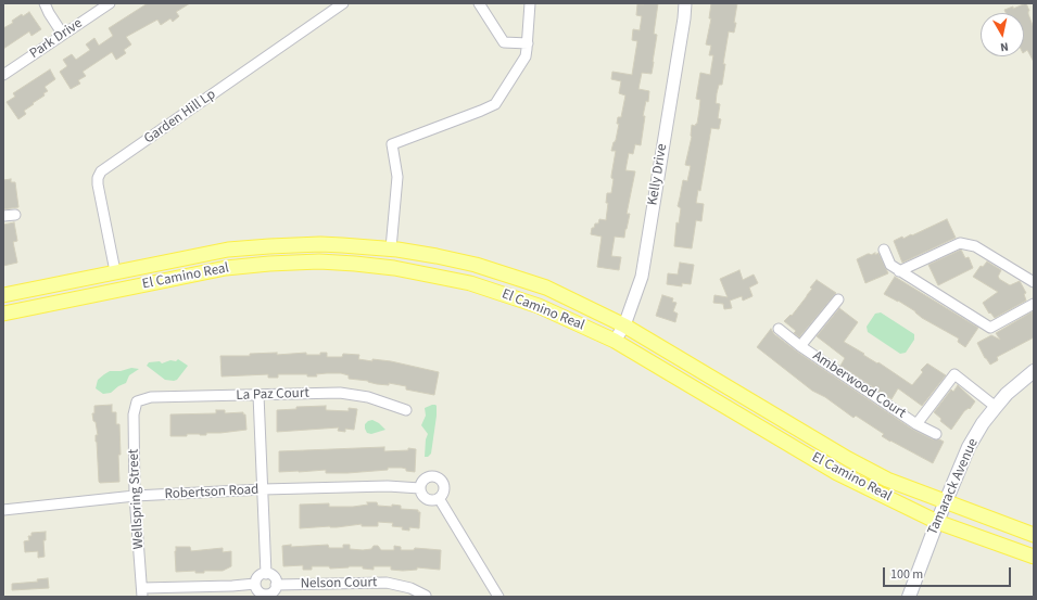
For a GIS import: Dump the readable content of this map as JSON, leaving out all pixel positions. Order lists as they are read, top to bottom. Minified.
{"streets":{"main road":["El Camino Real","Tamarack Avenue"],"street":["Park Drive","Garden Hill Lp","Kelly Drive","Amberwood Court","La Paz Court","Robertson Road","Wellspring Street","Nelson Court"]},"crossings":[["Garden Hill Lp","El Camino Real"],["Kelly Drive","El Camino Real"],["El Camino Real","Tamarack Avenue"],["Amberwood Court","Tamarack Avenue"],["La Paz Court","Wellspring Street"],["Robertson Road","Wellspring Street"]],"scale_bar":"100 m","north":"bottom"}
